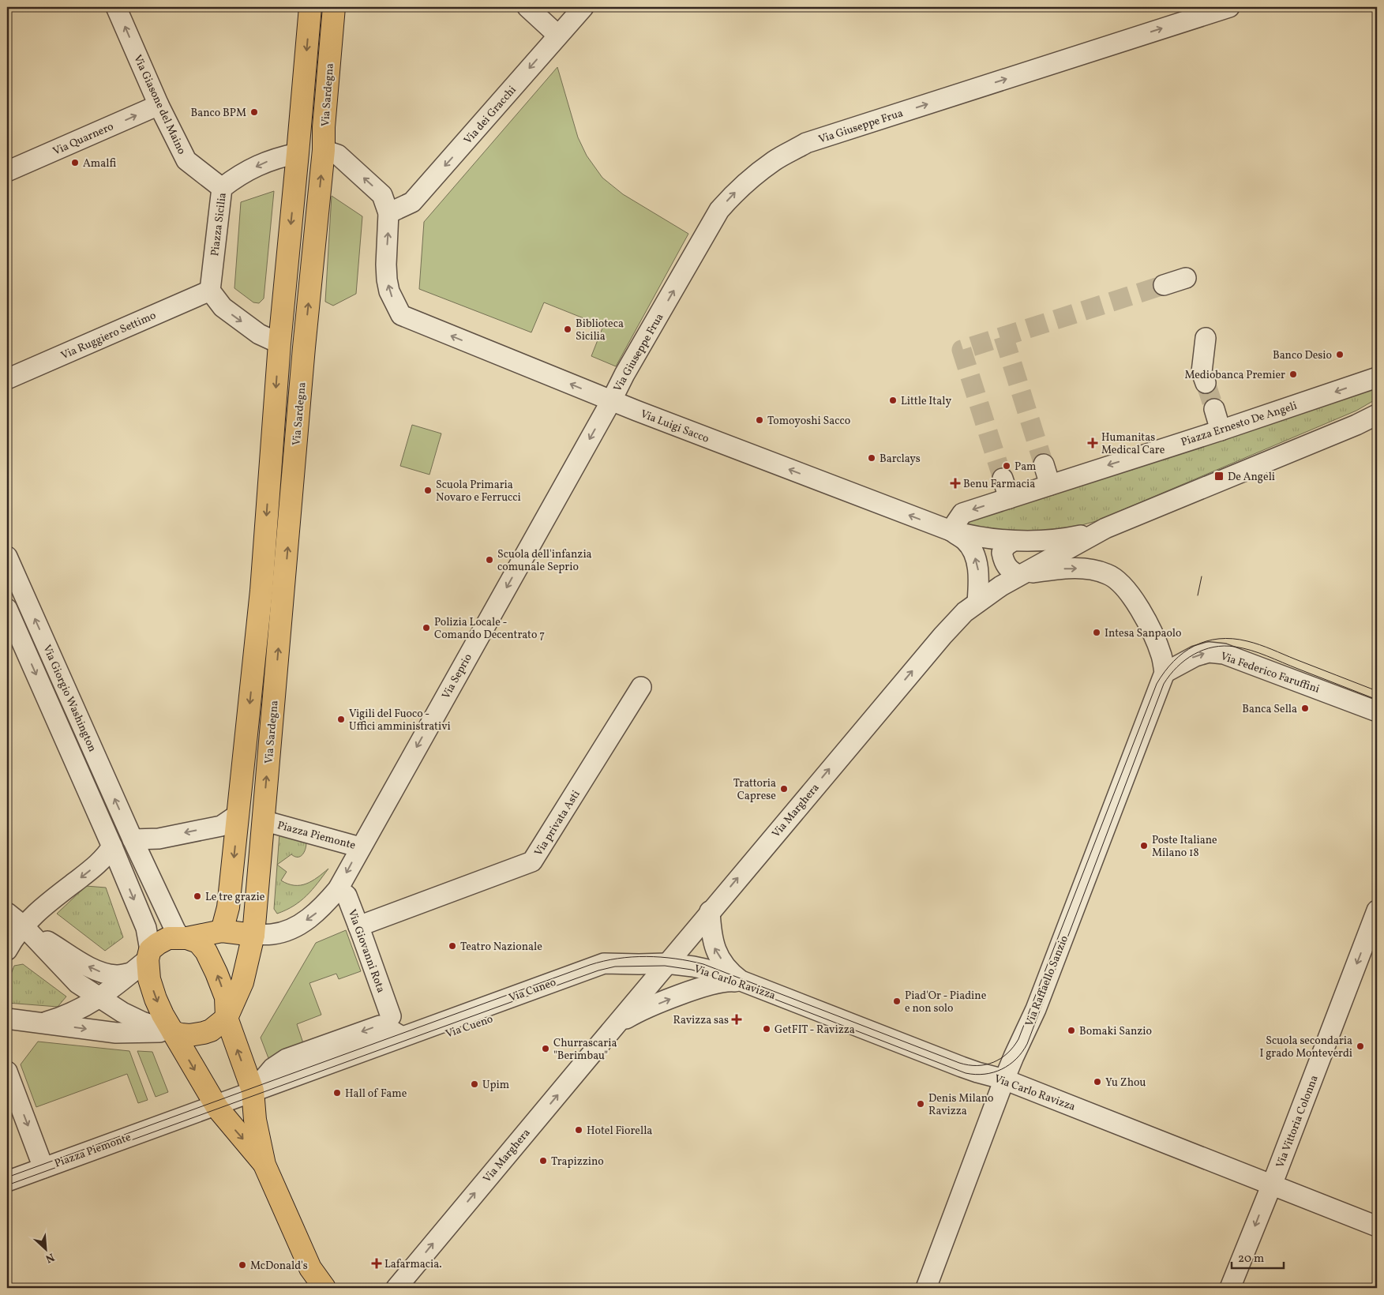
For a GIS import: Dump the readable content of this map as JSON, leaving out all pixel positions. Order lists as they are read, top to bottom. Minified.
{"streets":{"main road":["Via Sardegna","Piazza Sicilia","Piazza Piemonte"],"street":["Via Giasone del Maino","Via dei Gracchi","Via Giuseppe Frua","Via Quarnero","Via Ruggiero Settimo","Piazza Ernesto De Angeli","Via Luigi Sacco","Via Federico Faruffini","Via Seprio","Via Giorgio Washington","Via Marghera","Via privata Asti","Via Giovanni Rota","Via Raffaello Sanzio","Via Carlo Ravizza","Via Cuneo","Via Vittoria Colonna"]},"crossings":[["Via Sardegna","Piazza Sicilia"],["Via Sardegna","Piazza Piemonte"],["Via Giasone del Maino","Via Quarnero"],["Via Giasone del Maino","Piazza Sicilia"],["Via dei Gracchi","Via Luigi Sacco"],["Via Giuseppe Frua","Via Luigi Sacco"],["Via Giuseppe Frua","Via Seprio"],["Piazza Sicilia","Via Ruggiero Settimo"],["Piazza Ernesto De Angeli","Via Luigi Sacco"],["Via Luigi Sacco","Via Seprio"],["Via Federico Faruffini","Via Raffaello Sanzio"],["Via Seprio","Piazza Piemonte"],["Via Marghera","Via Carlo Ravizza"],["Via Marghera","Via Cuneo"],["Via privata Asti","Via Giovanni Rota"],["Piazza Piemonte","Via Giovanni Rota"],["Piazza Piemonte","Via Cuneo"],["Via Raffaello Sanzio","Via Carlo Ravizza"],["Via Carlo Ravizza","Via Cuneo"],["Via Carlo Ravizza","Via Vittoria Colonna"]],"one_way":["Via Giasone del Maino","Via dei Gracchi","Via Giuseppe Frua","Via Quarnero","Piazza Sicilia","Via Luigi Sacco","Via Federico Faruffini","Via Seprio","Via Marghera","Via Vittoria Colonna"],"places":{"other":["Banco BPM","Amalfi","Biblioteca Sicilia","Banco Desio","Mediobanca Premier","Little Italy","Tomoyoshi Sacco","Barclays","Pam","Scuola Primaria Novaro e Ferrucci","Scuola dell'infanzia comunale Seprio","Polizia Locale - Comando Decentrato 7","Intesa Sanpaolo","Banca Sella","Vigili del Fuoco - Uffici amministrativi","Trattoria Caprese","Poste Italiane Milano 18","Le tre grazie","Teatro Nazionale","Piad'Or - Piadine e non solo","GetFIT - Ravizza","Bomaki Sanzio","Scuola secondaria I grado Monteverdi","Churrascaria \"Berimbau\"","Yu Zhou","Upim","Hall of Fame","Denis Milano Ravizza","Hotel Fiorella","Trapizzino","McDonald's"],"health":["Humanitas Medical Care","Benu Farmacia","Ravizza sas","Lafarmacia."],"transit":["De Angeli"]},"scale_bar":"20 m","north":"bottom right"}
